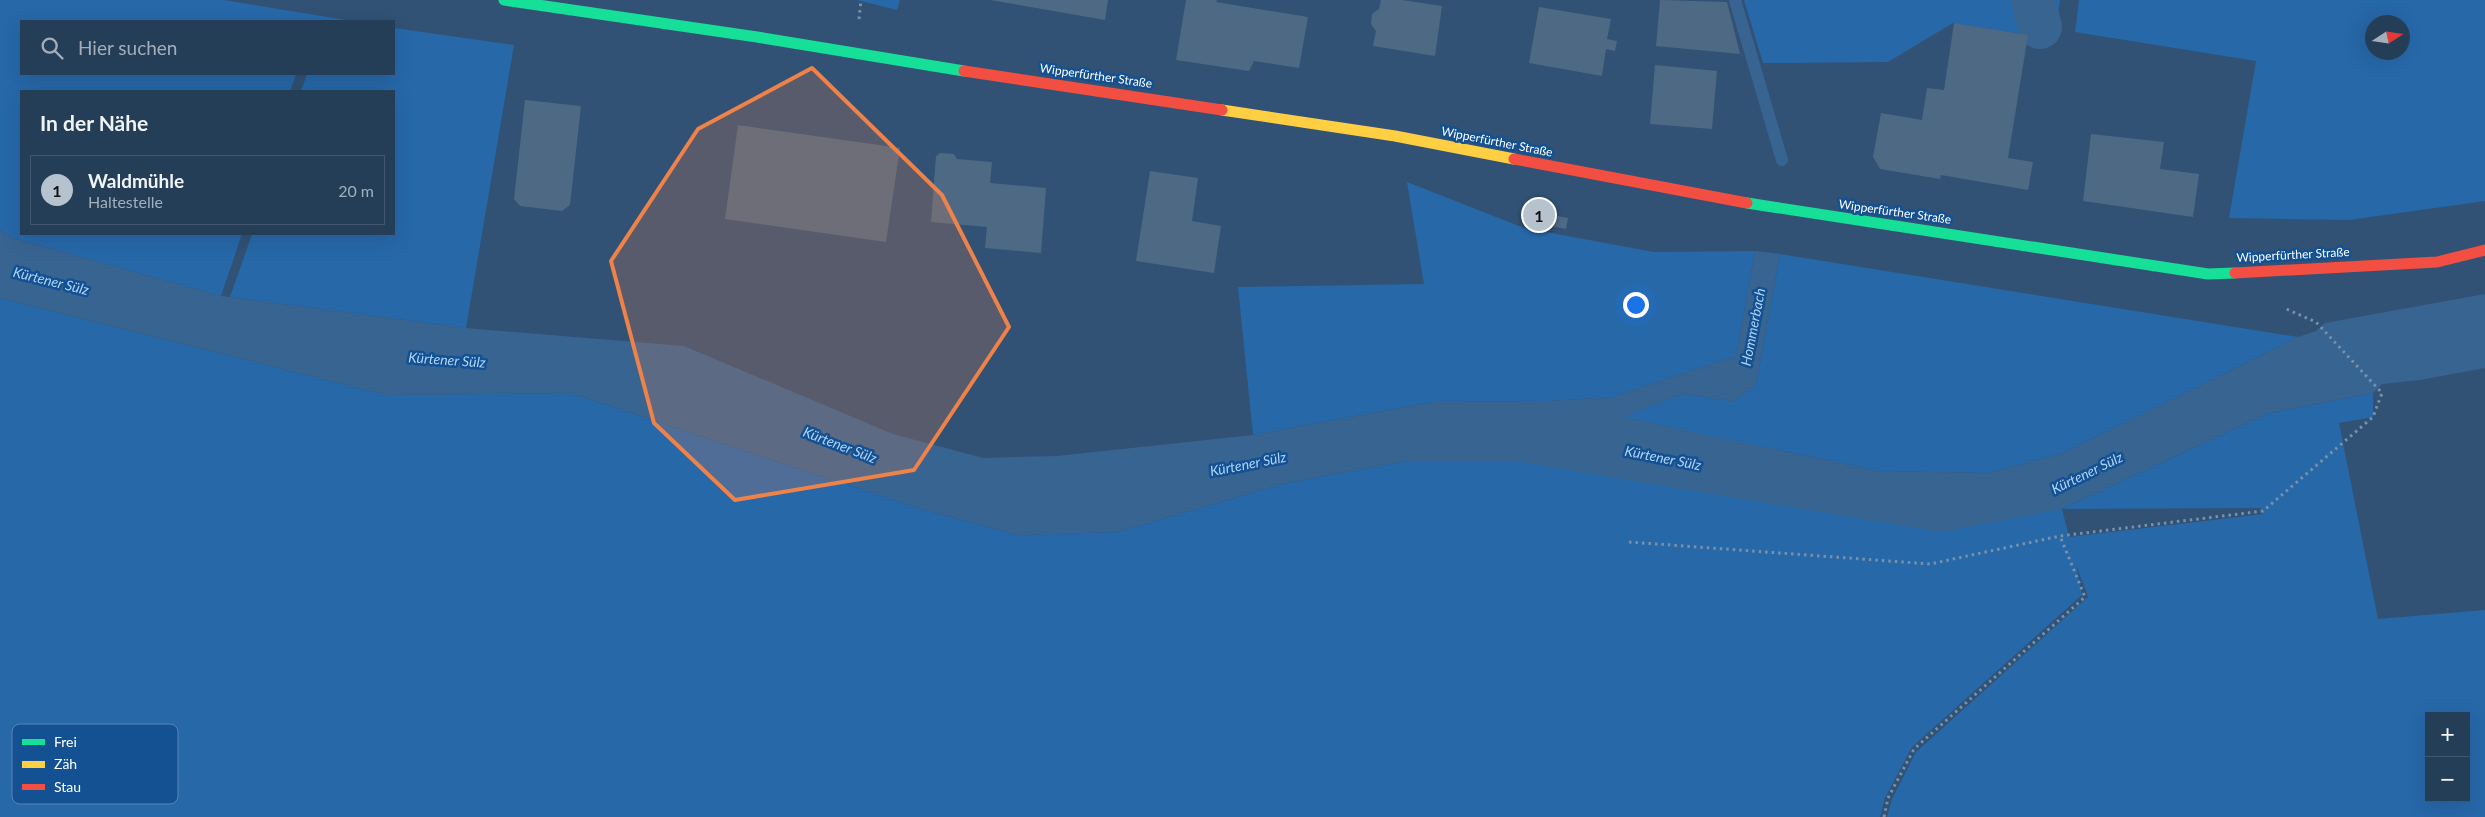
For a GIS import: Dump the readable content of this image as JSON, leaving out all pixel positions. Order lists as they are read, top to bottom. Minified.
{"streets":{"main road":["Wipperfürther Straße"]},"water":["Kürtener Sülz","Hommerbach"],"legend":["Frei","Zäh","Stau"],"north":"right","page":{"search":"Hier suchen","heading":"In der Nähe","list":[{"mark":"1","name":"Waldmühle","note":"Haltestelle","value":"20 m"}],"pins":"1","map_buttons":["+","−"]}}
